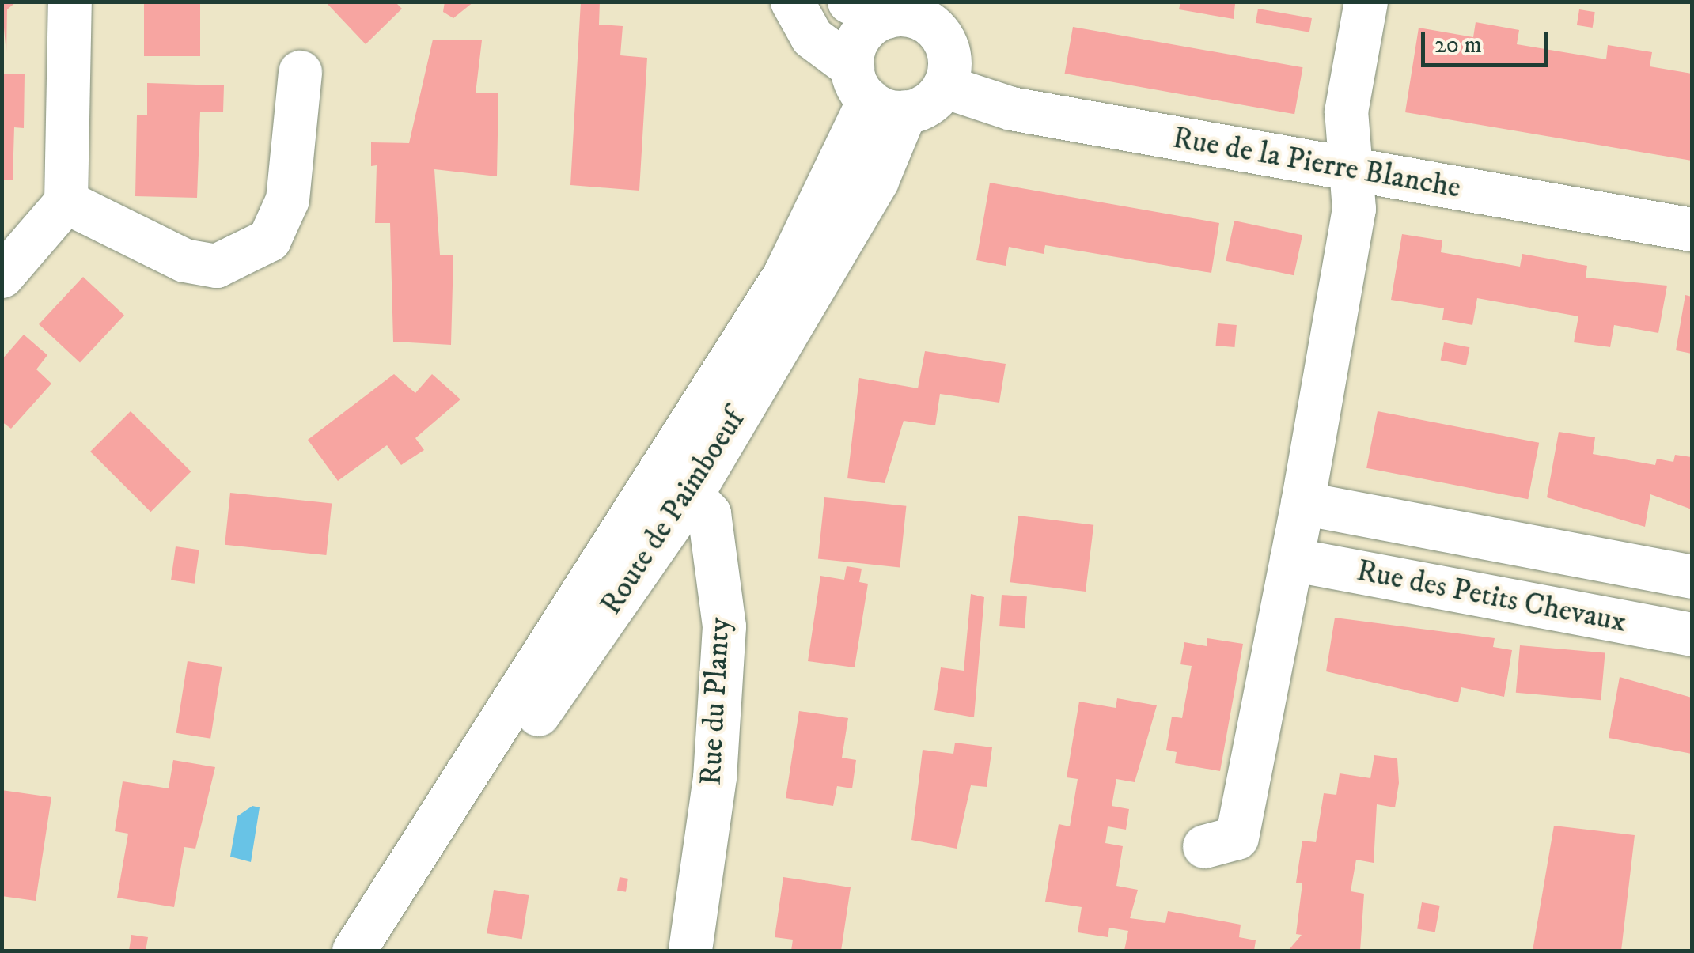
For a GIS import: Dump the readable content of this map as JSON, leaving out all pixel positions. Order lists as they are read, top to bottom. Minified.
{"streets":{"street":["Rue de la Pierre Blanche","Route de Paimboeuf","Rue des Petits Chevaux","Rue du Planty"]},"crossings":[["Route de Paimboeuf","Rue du Planty"]],"scale_bar":"20 m"}
